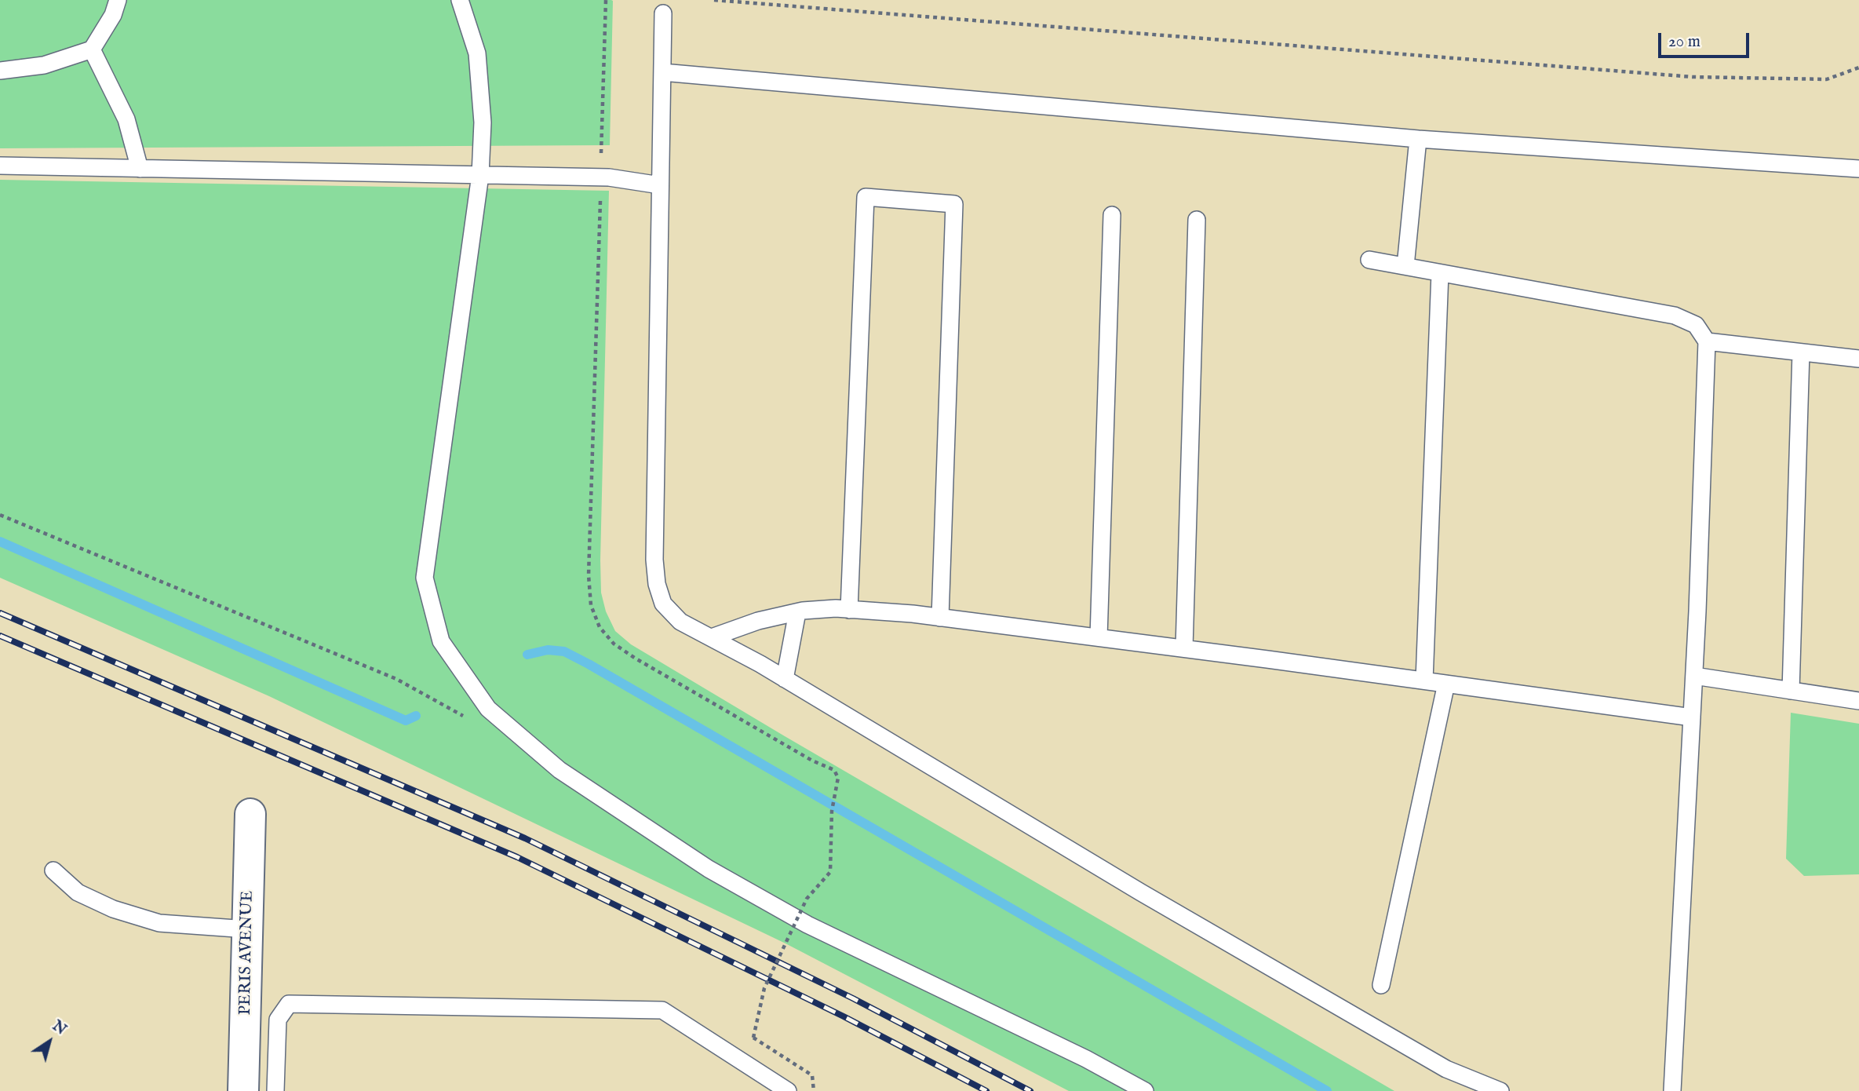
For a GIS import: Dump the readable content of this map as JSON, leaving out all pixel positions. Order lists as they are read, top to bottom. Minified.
{"streets":{"street":["PERIS AVENUE"]},"scale_bar":"20 m","north":"top right"}
